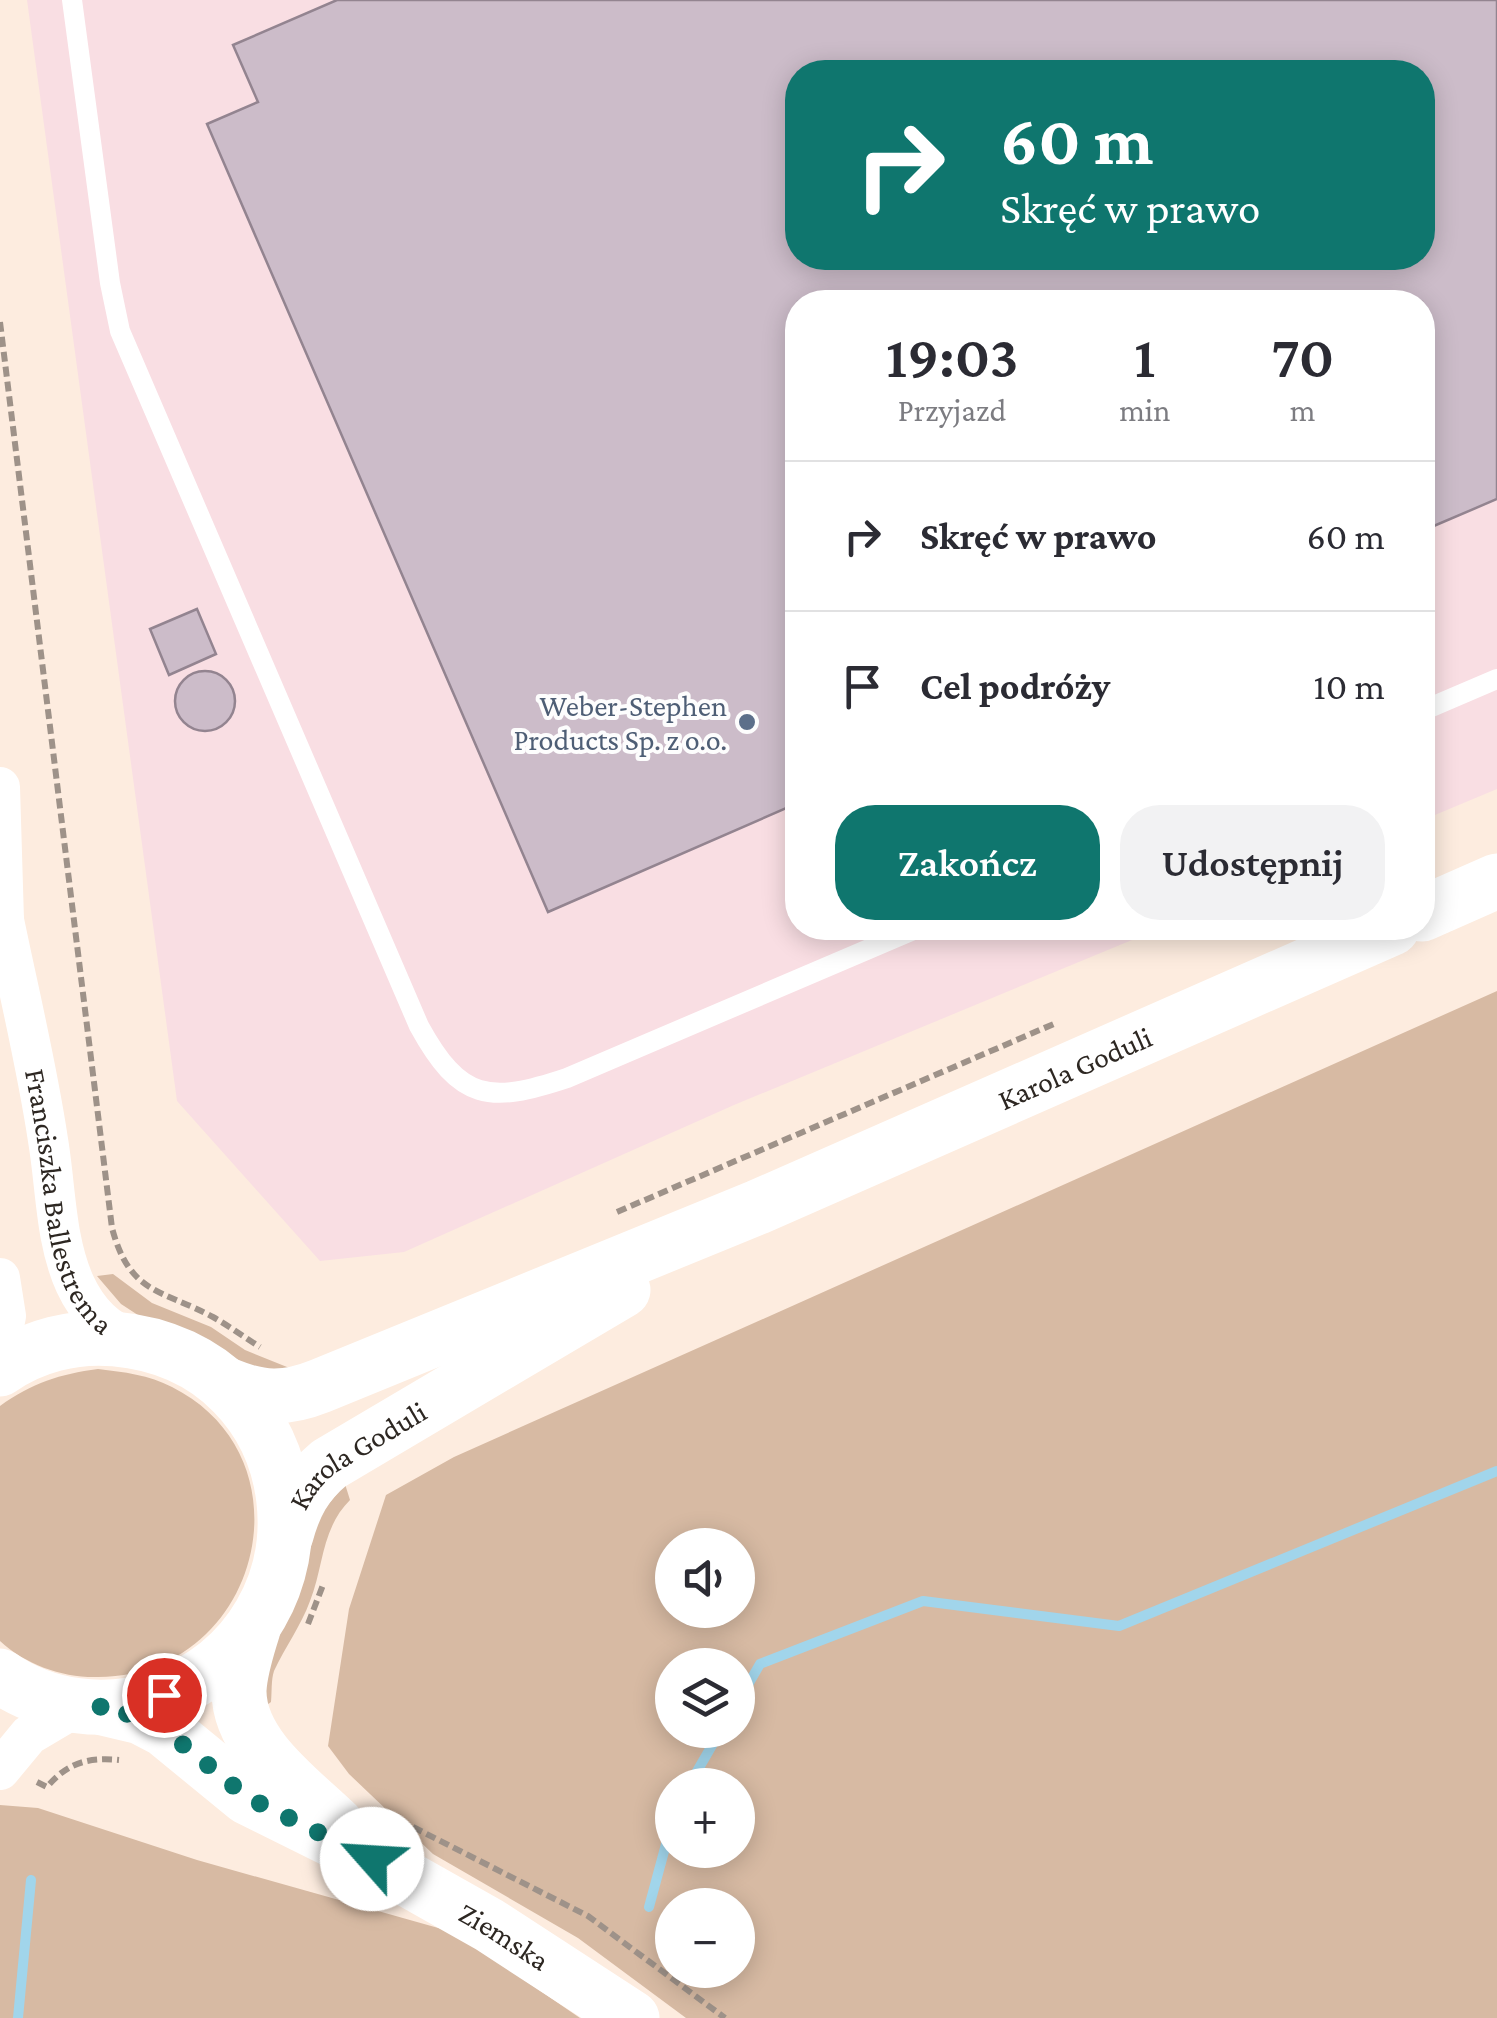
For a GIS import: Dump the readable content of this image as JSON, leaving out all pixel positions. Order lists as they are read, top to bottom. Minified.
{"streets":{"street":["Karola Goduli","Franciszka Ballestrema","Ziemska"]},"places":["Weber-Stephen Products Sp. z o.o."],"page":{"turn":["60 m","Skręć w prawo"],"eta":["19:03","Przyjazd","1","min","70","m"],"list":[{"name":"Skręć w prawo","value":"60 m"},{"name":"Cel podróży","value":"10 m"}],"buttons":["Zakończ","Udostępnij"],"map_buttons":["+","−"]}}
